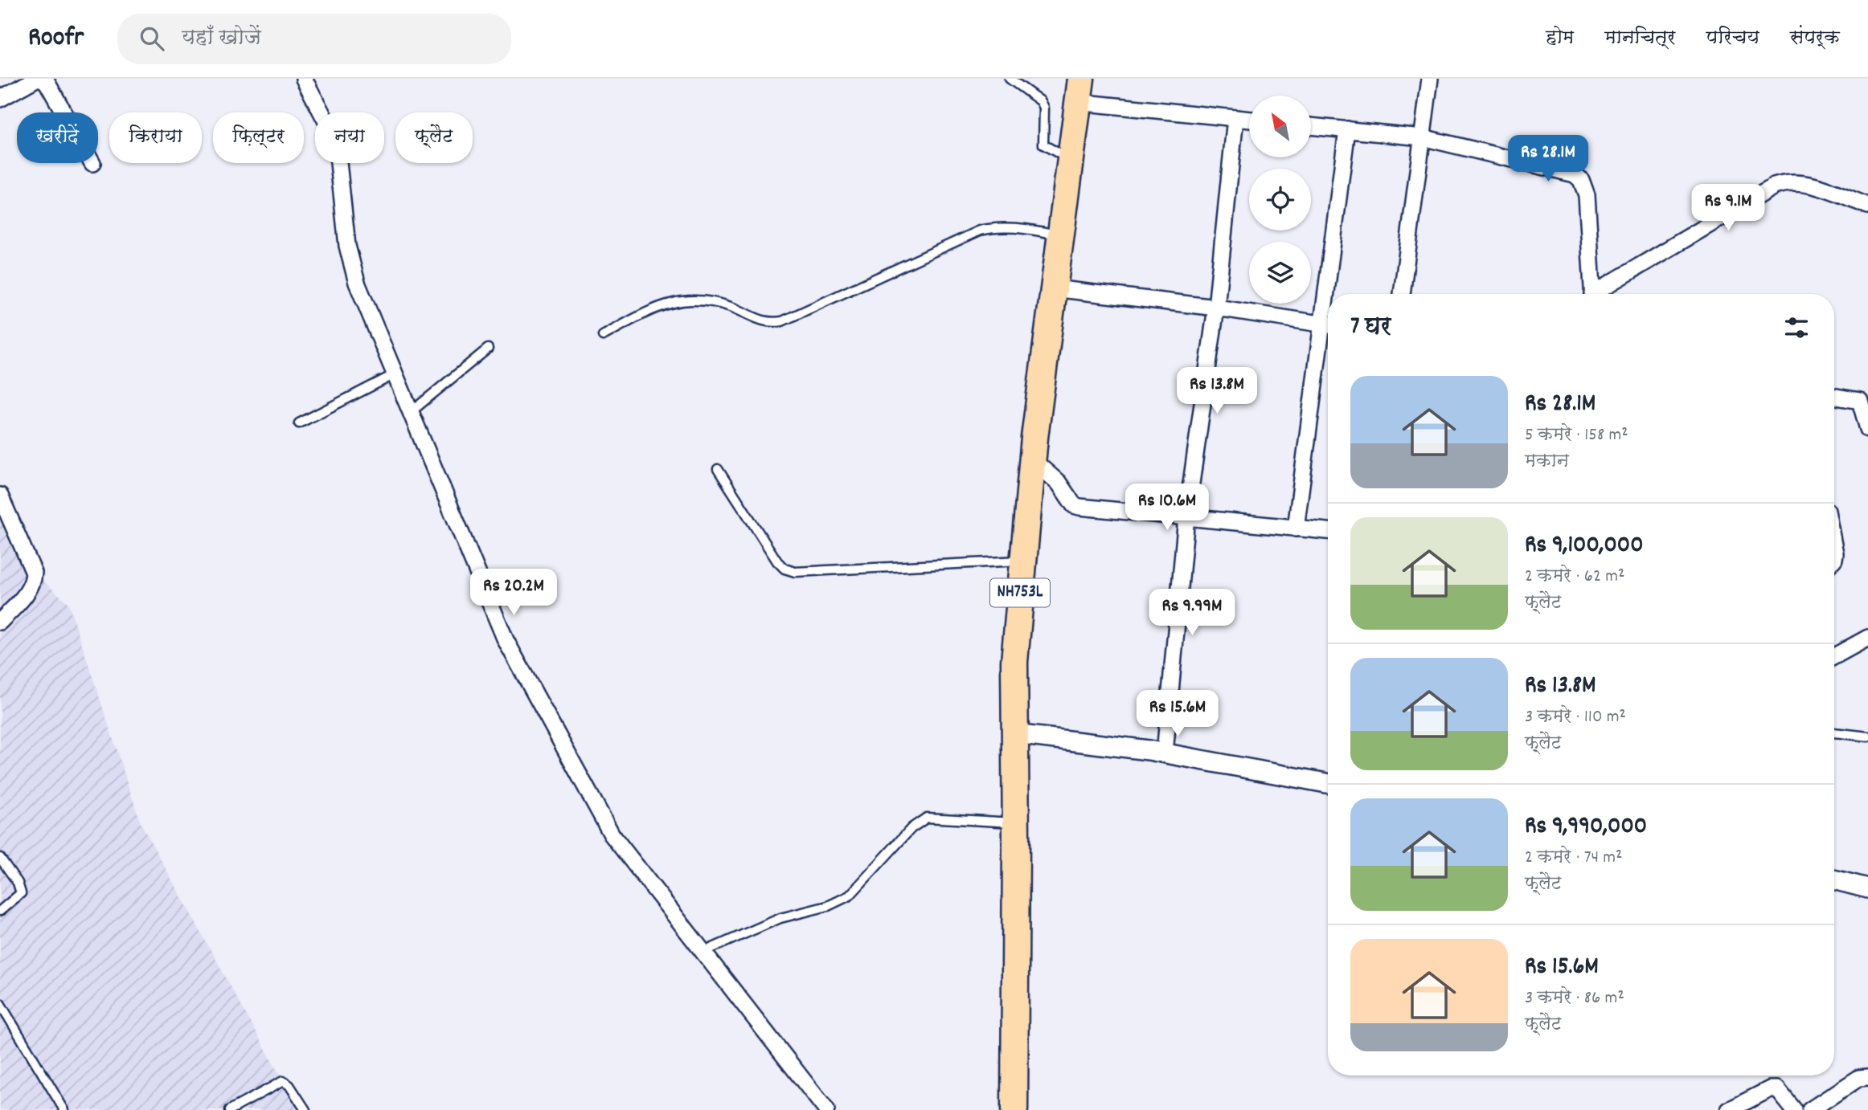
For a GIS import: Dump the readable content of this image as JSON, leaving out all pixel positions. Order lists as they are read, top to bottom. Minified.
{"streets":{"highway":["NH753L"]},"north":"top left","page":{"header":"Roofr","search":"यहाँ खोजें","nav":["होम","मानचित्र","परिचय","संपर्क"],"chip":["खरीदें","किराया","फ़िल्टर","नया","फ़्लैट"],"price":["Rs 28.1M","Rs 9.1M","Rs 13.8M","Rs 10.6M","Rs 20.2M","Rs 9.99M","Rs 15.6M"],"heading":"7 घर","list":[{"name":"Rs 28.1M","note":"5 कमरे · 158 m² · मकान"},{"name":"Rs 9,100,000","note":"2 कमरे · 62 m² · फ़्लैट"},{"name":"Rs 13.8M","note":"3 कमरे · 110 m² · फ़्लैट"},{"name":"Rs 9,990,000","note":"2 कमरे · 74 m² · फ़्लैट"},{"name":"Rs 15.6M","note":"3 कमरे · 86 m² · फ़्लैट"}]}}
